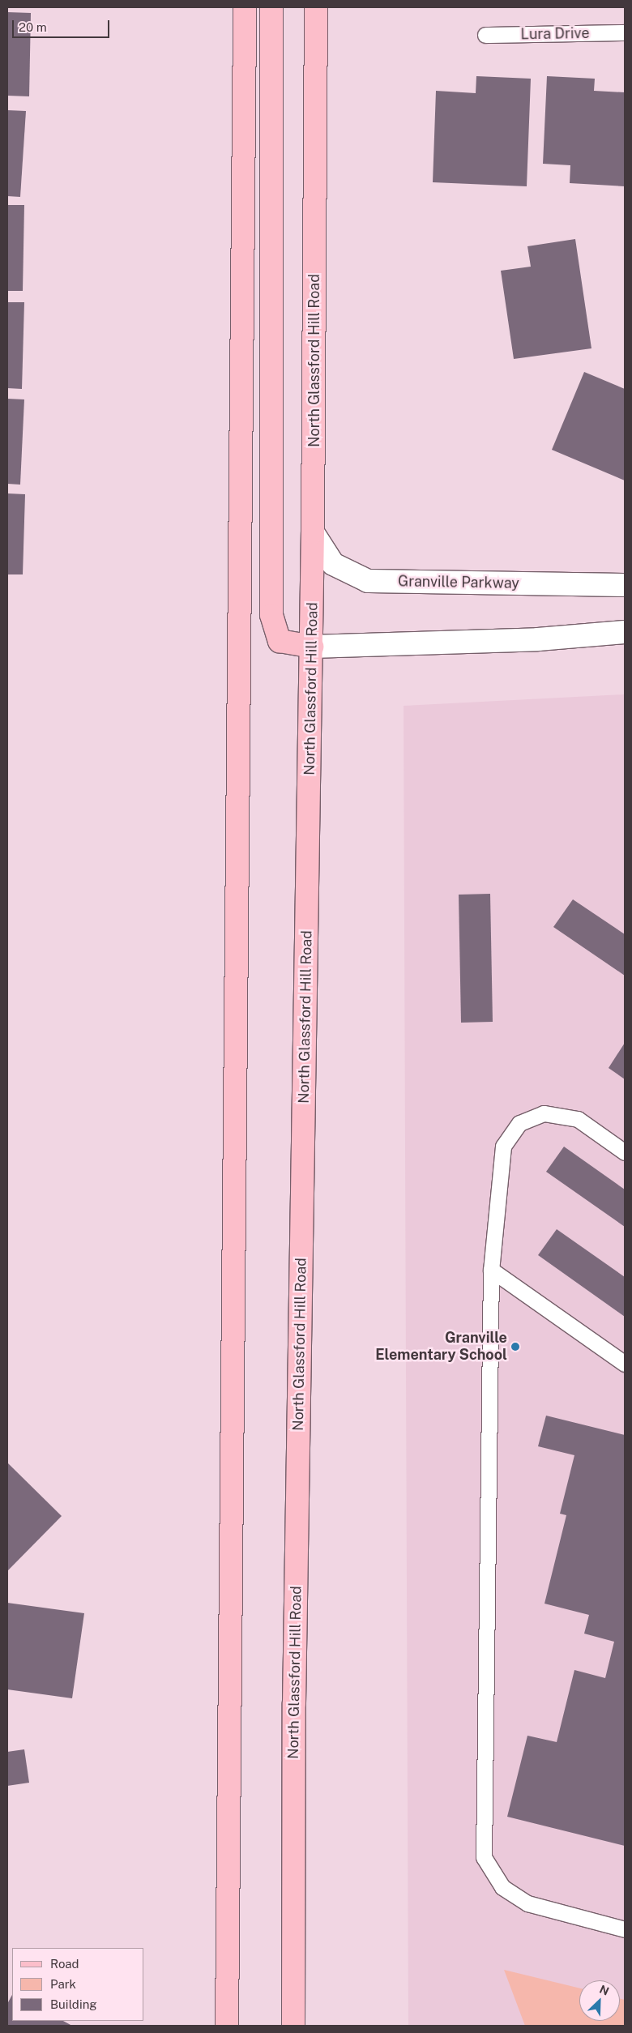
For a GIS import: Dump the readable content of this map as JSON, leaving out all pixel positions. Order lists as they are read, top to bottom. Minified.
{"streets":{"main road":["North Glassford Hill Road"],"street":["Granville Parkway"],"lane":["Lura Drive"]},"crossings":[["North Glassford Hill Road","Granville Parkway"]],"places":["Granville Elementary School"],"legend":["Road","Park","Building"],"scale_bar":"20 m","north":"top right"}
